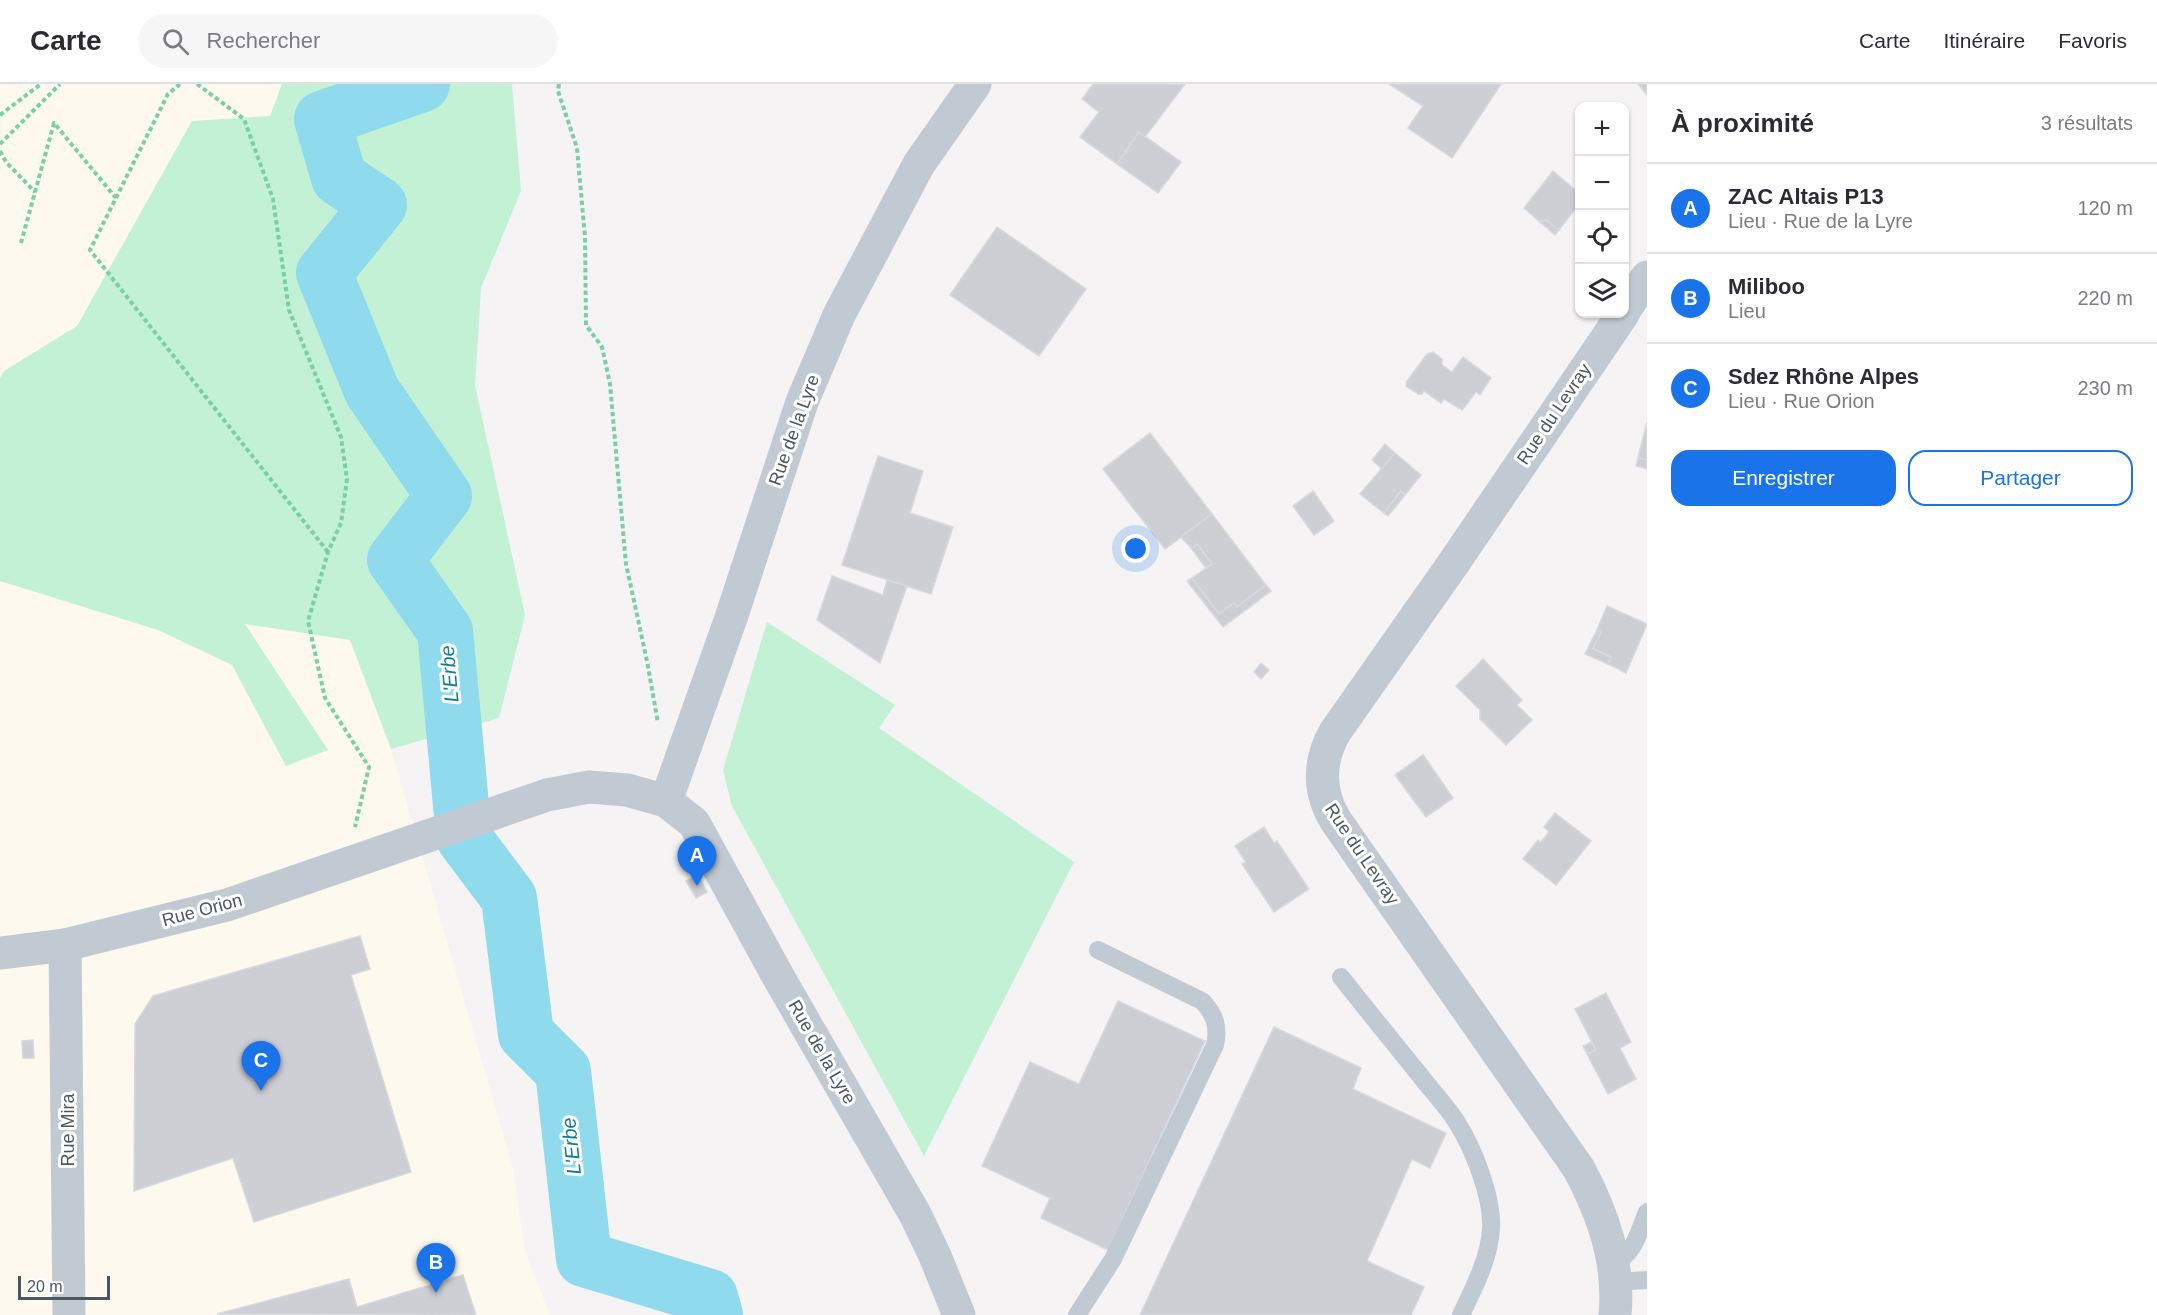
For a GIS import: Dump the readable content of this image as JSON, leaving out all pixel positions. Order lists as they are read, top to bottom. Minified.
{"streets":{"street":["Rue du Levray","Rue de la Lyre","Rue Orion","Rue Mira"]},"crossings":[["Rue de la Lyre","Rue Orion"],["Rue Orion","Rue Mira"]],"water":["L'Erbe"],"scale_bar":"20 m","page":{"header":"Carte","search":"Rechercher","nav":["Carte","Itinéraire","Favoris"],"heading":["À proximité","3 résultats"],"map_buttons":["+","−"],"list":[{"mark":"A","name":"ZAC Altais P13","note":"Lieu · Rue de la Lyre","value":"120 m"},{"mark":"B","name":"Miliboo","note":"Lieu","value":"220 m"},{"mark":"C","name":"Sdez Rhône Alpes","note":"Lieu · Rue Orion","value":"230 m"}],"buttons":["Enregistrer","Partager"],"pins":["A","C","B"],"scale":"20 m"}}
